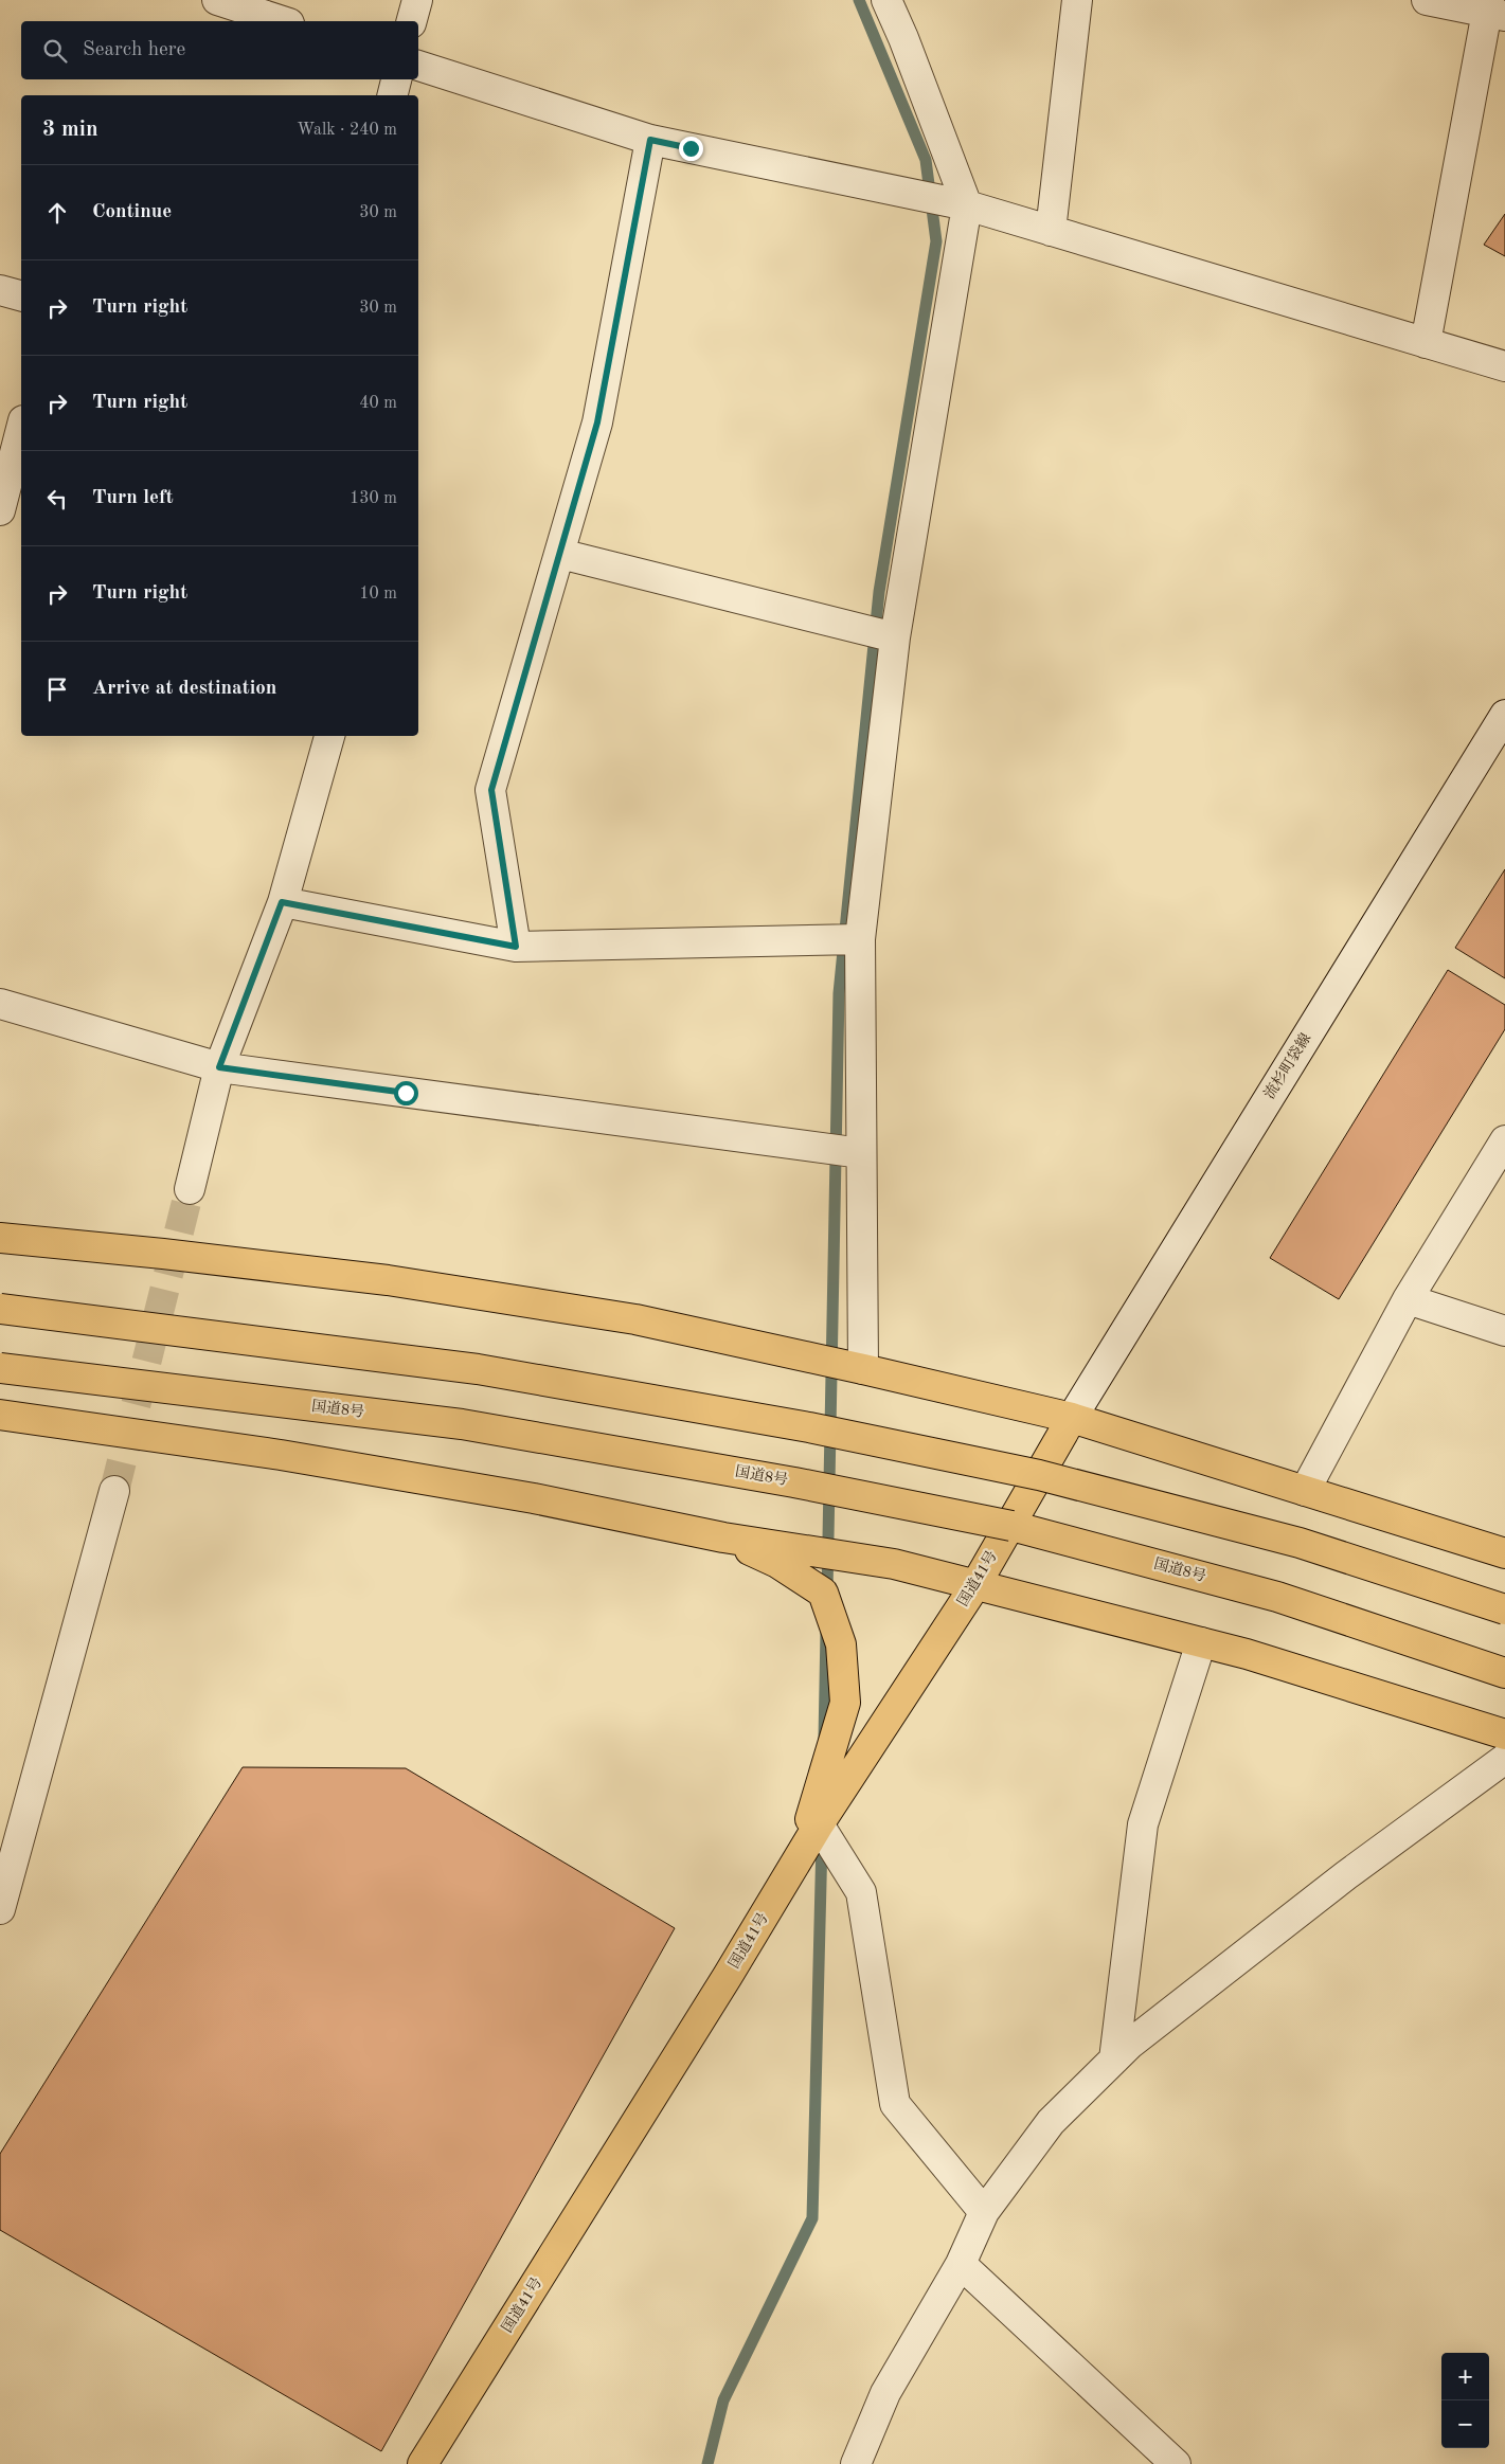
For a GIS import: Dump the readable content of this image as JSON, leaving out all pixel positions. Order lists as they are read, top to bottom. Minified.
{"streets":{"highway":["国道8号","国道41号"],"street":["流杉町袋線"]},"crossings":[["流杉町袋線","国道41号"]],"page":{"search":"Search here","heading":["3 min","Walk · 240 m"],"list":[["Continue","30 m"],["Turn right","30 m"],["Turn right","40 m"],["Turn left","130 m"],["Turn right","10 m"],"Arrive at destination"],"map_buttons":["+","−"]}}
